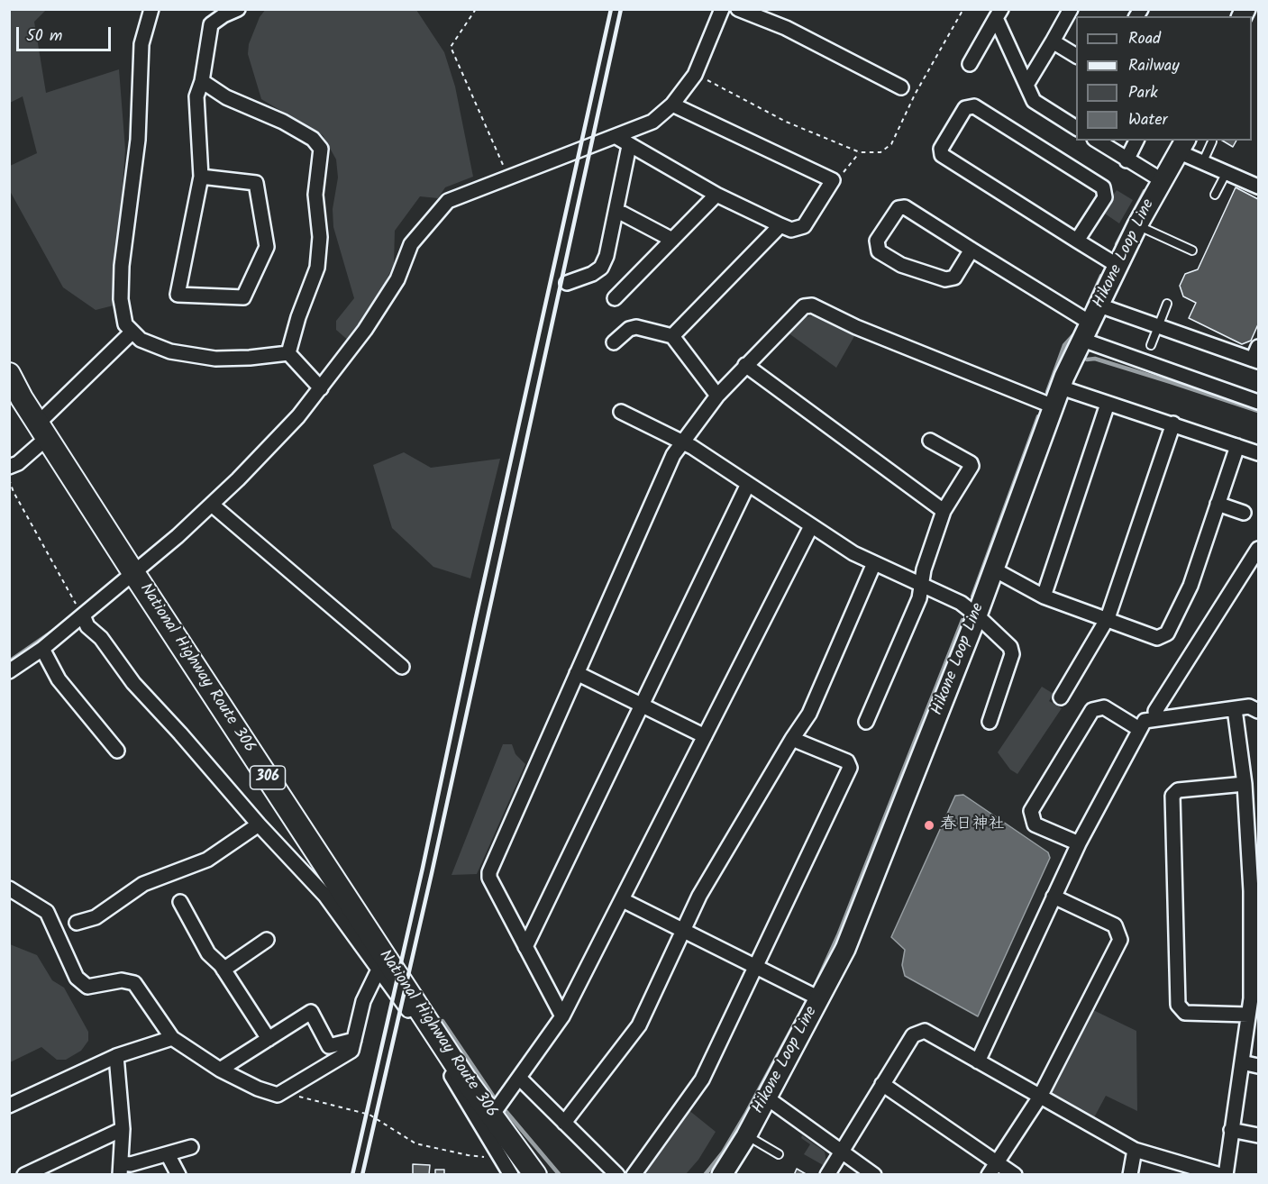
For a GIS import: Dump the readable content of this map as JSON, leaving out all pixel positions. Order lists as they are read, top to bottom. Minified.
{"streets":{"highway":["National Highway Route 306","306"],"main road":["Hikone Loop Line"]},"places":["春日神社"],"legend":["Road","Railway","Park","Water"],"scale_bar":"50 m"}
